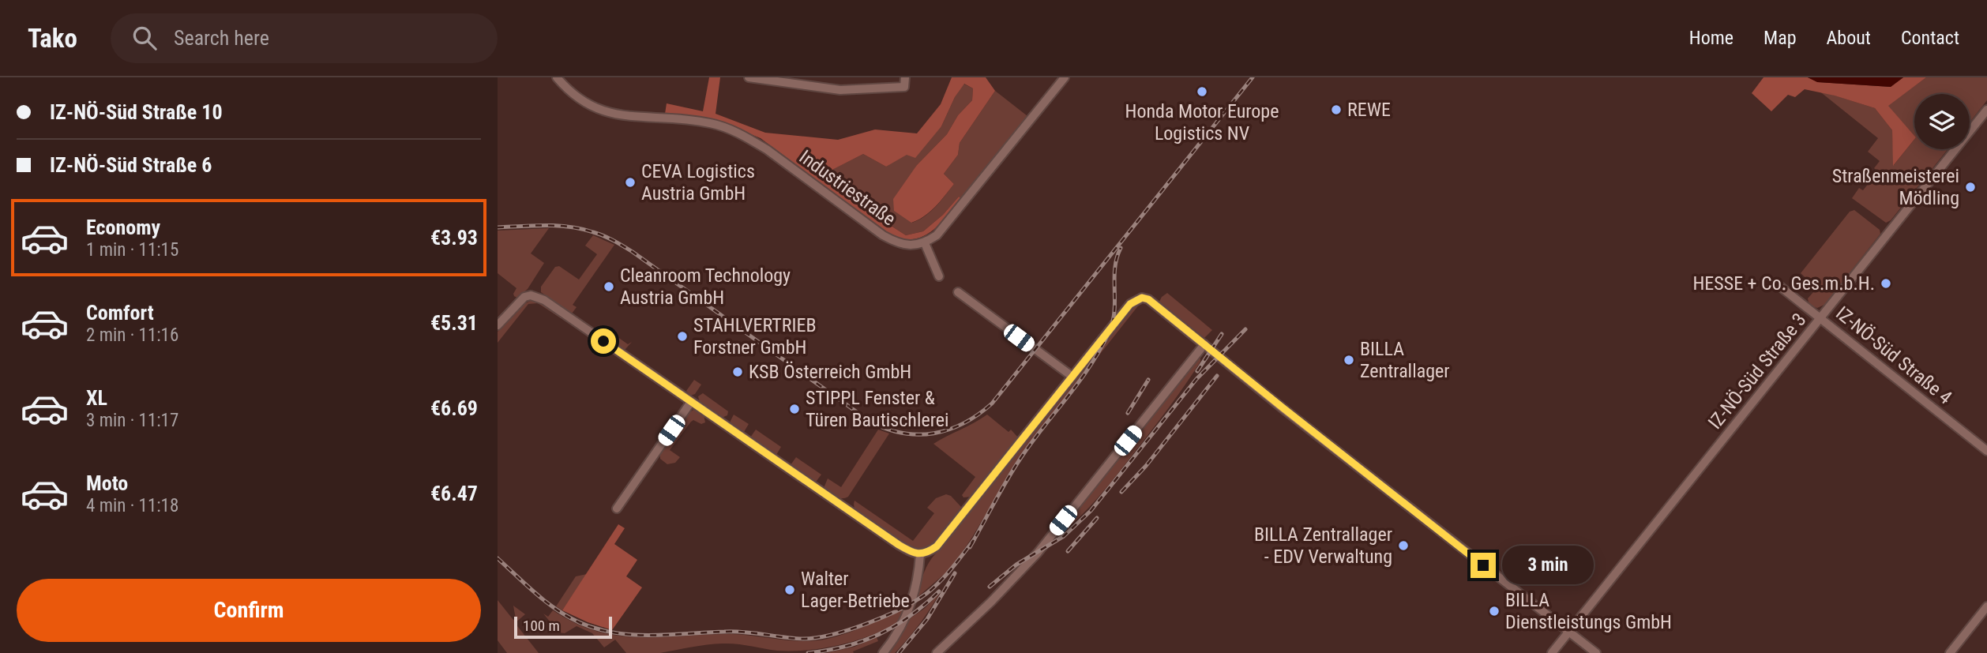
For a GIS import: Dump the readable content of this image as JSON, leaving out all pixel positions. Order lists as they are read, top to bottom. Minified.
{"streets":{"street":["Industriestraße","IZ-NÖ-Süd Straße 4","IZ-NÖ-Süd Straße 3"]},"crossings":[["IZ-NÖ-Süd Straße 4","IZ-NÖ-Süd Straße 3"]],"places":["Honda Motor Europe Logistics NV","REWE","CEVA Logistics Austria GmbH","Straßenmeisterei Mödling","HESSE + Co. Ges.m.b.H.","Cleanroom Technology Austria GmbH","STAHLVERTRIEB Forstner GmbH","BILLA Zentrallager","KSB Österreich GmbH","STIPPL Fenster & Türen Bautischlerei","BILLA Zentrallager - EDV Verwaltung","Walter Lager-Betriebe","BILLA Dienstleistungs GmbH"],"scale_bar":"100 m","page":{"header":"Tako","search":"Search here","nav":["Home","Map","About","Contact"],"banner":["IZ-NÖ-Süd Straße 10","IZ-NÖ-Süd Straße 6"],"list":[{"name":"Economy","note":"1 min · 11:15","value":"€3.93"},{"name":"Comfort","note":"2 min · 11:16","value":"€5.31"},{"name":"XL","note":"3 min · 11:17","value":"€6.69"},{"name":"Moto","note":"4 min · 11:18","value":"€6.47"}],"bubble":"3 min","buttons":"Confirm","scale":"100 m"}}
